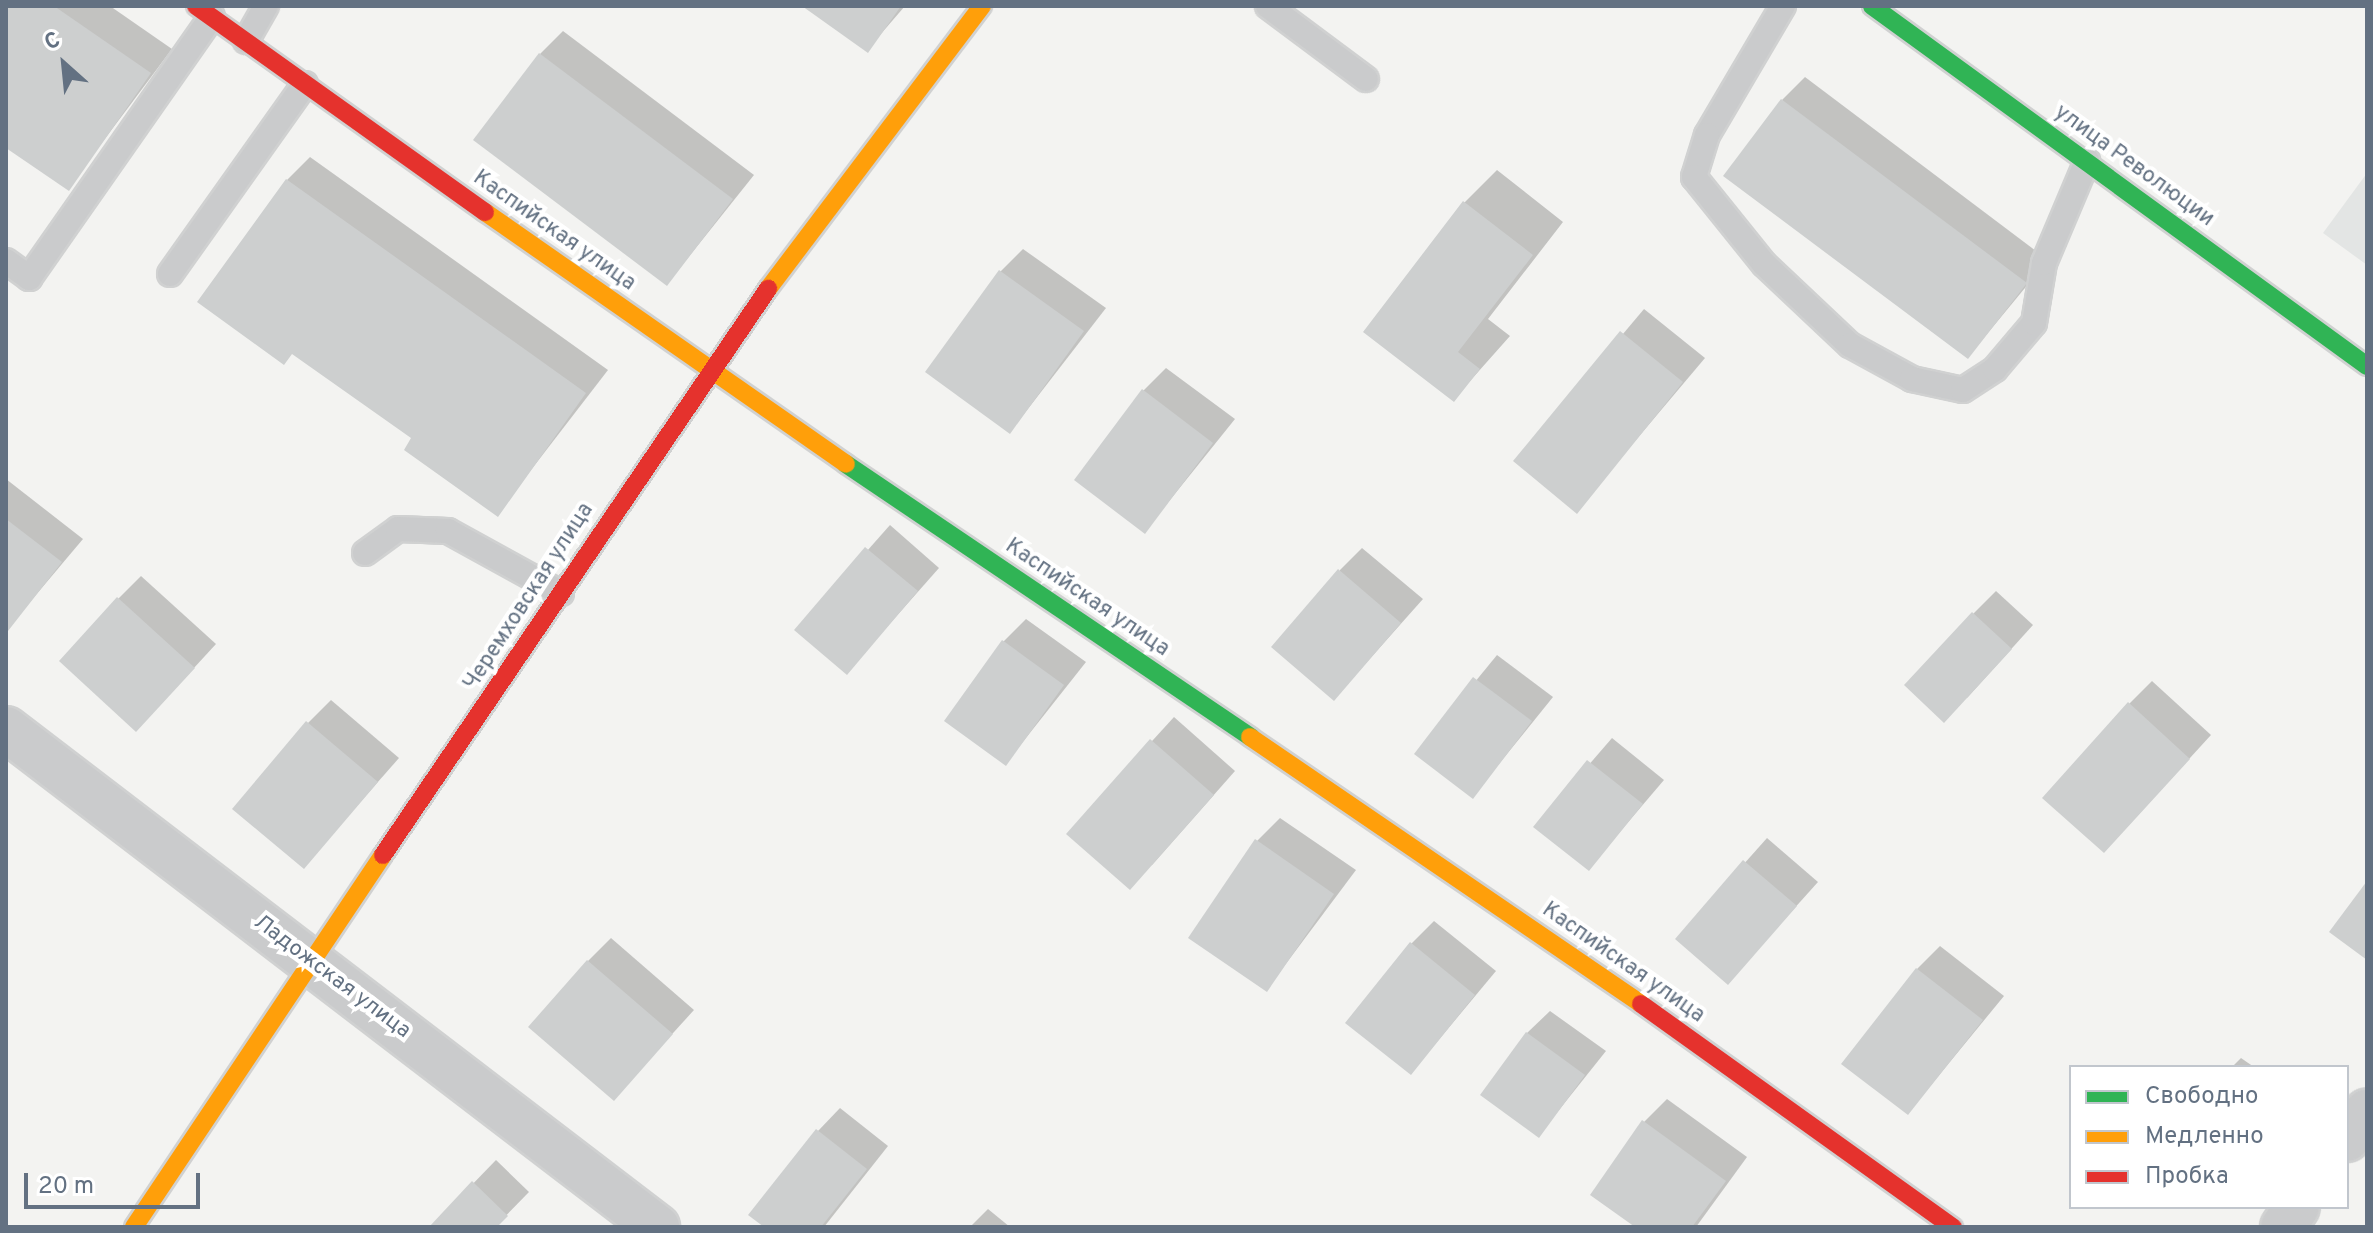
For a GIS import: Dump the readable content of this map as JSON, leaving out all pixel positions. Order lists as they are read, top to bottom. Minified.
{"streets":{"street":["улица Революции","Каспийская улица","Черемховская улица","Ладожская улица"]},"crossings":[["Каспийская улица","Черемховская улица"],["Черемховская улица","Ладожская улица"]],"legend":["Свободно","Медленно","Пробка"],"scale_bar":"20 m","north":"top left"}
